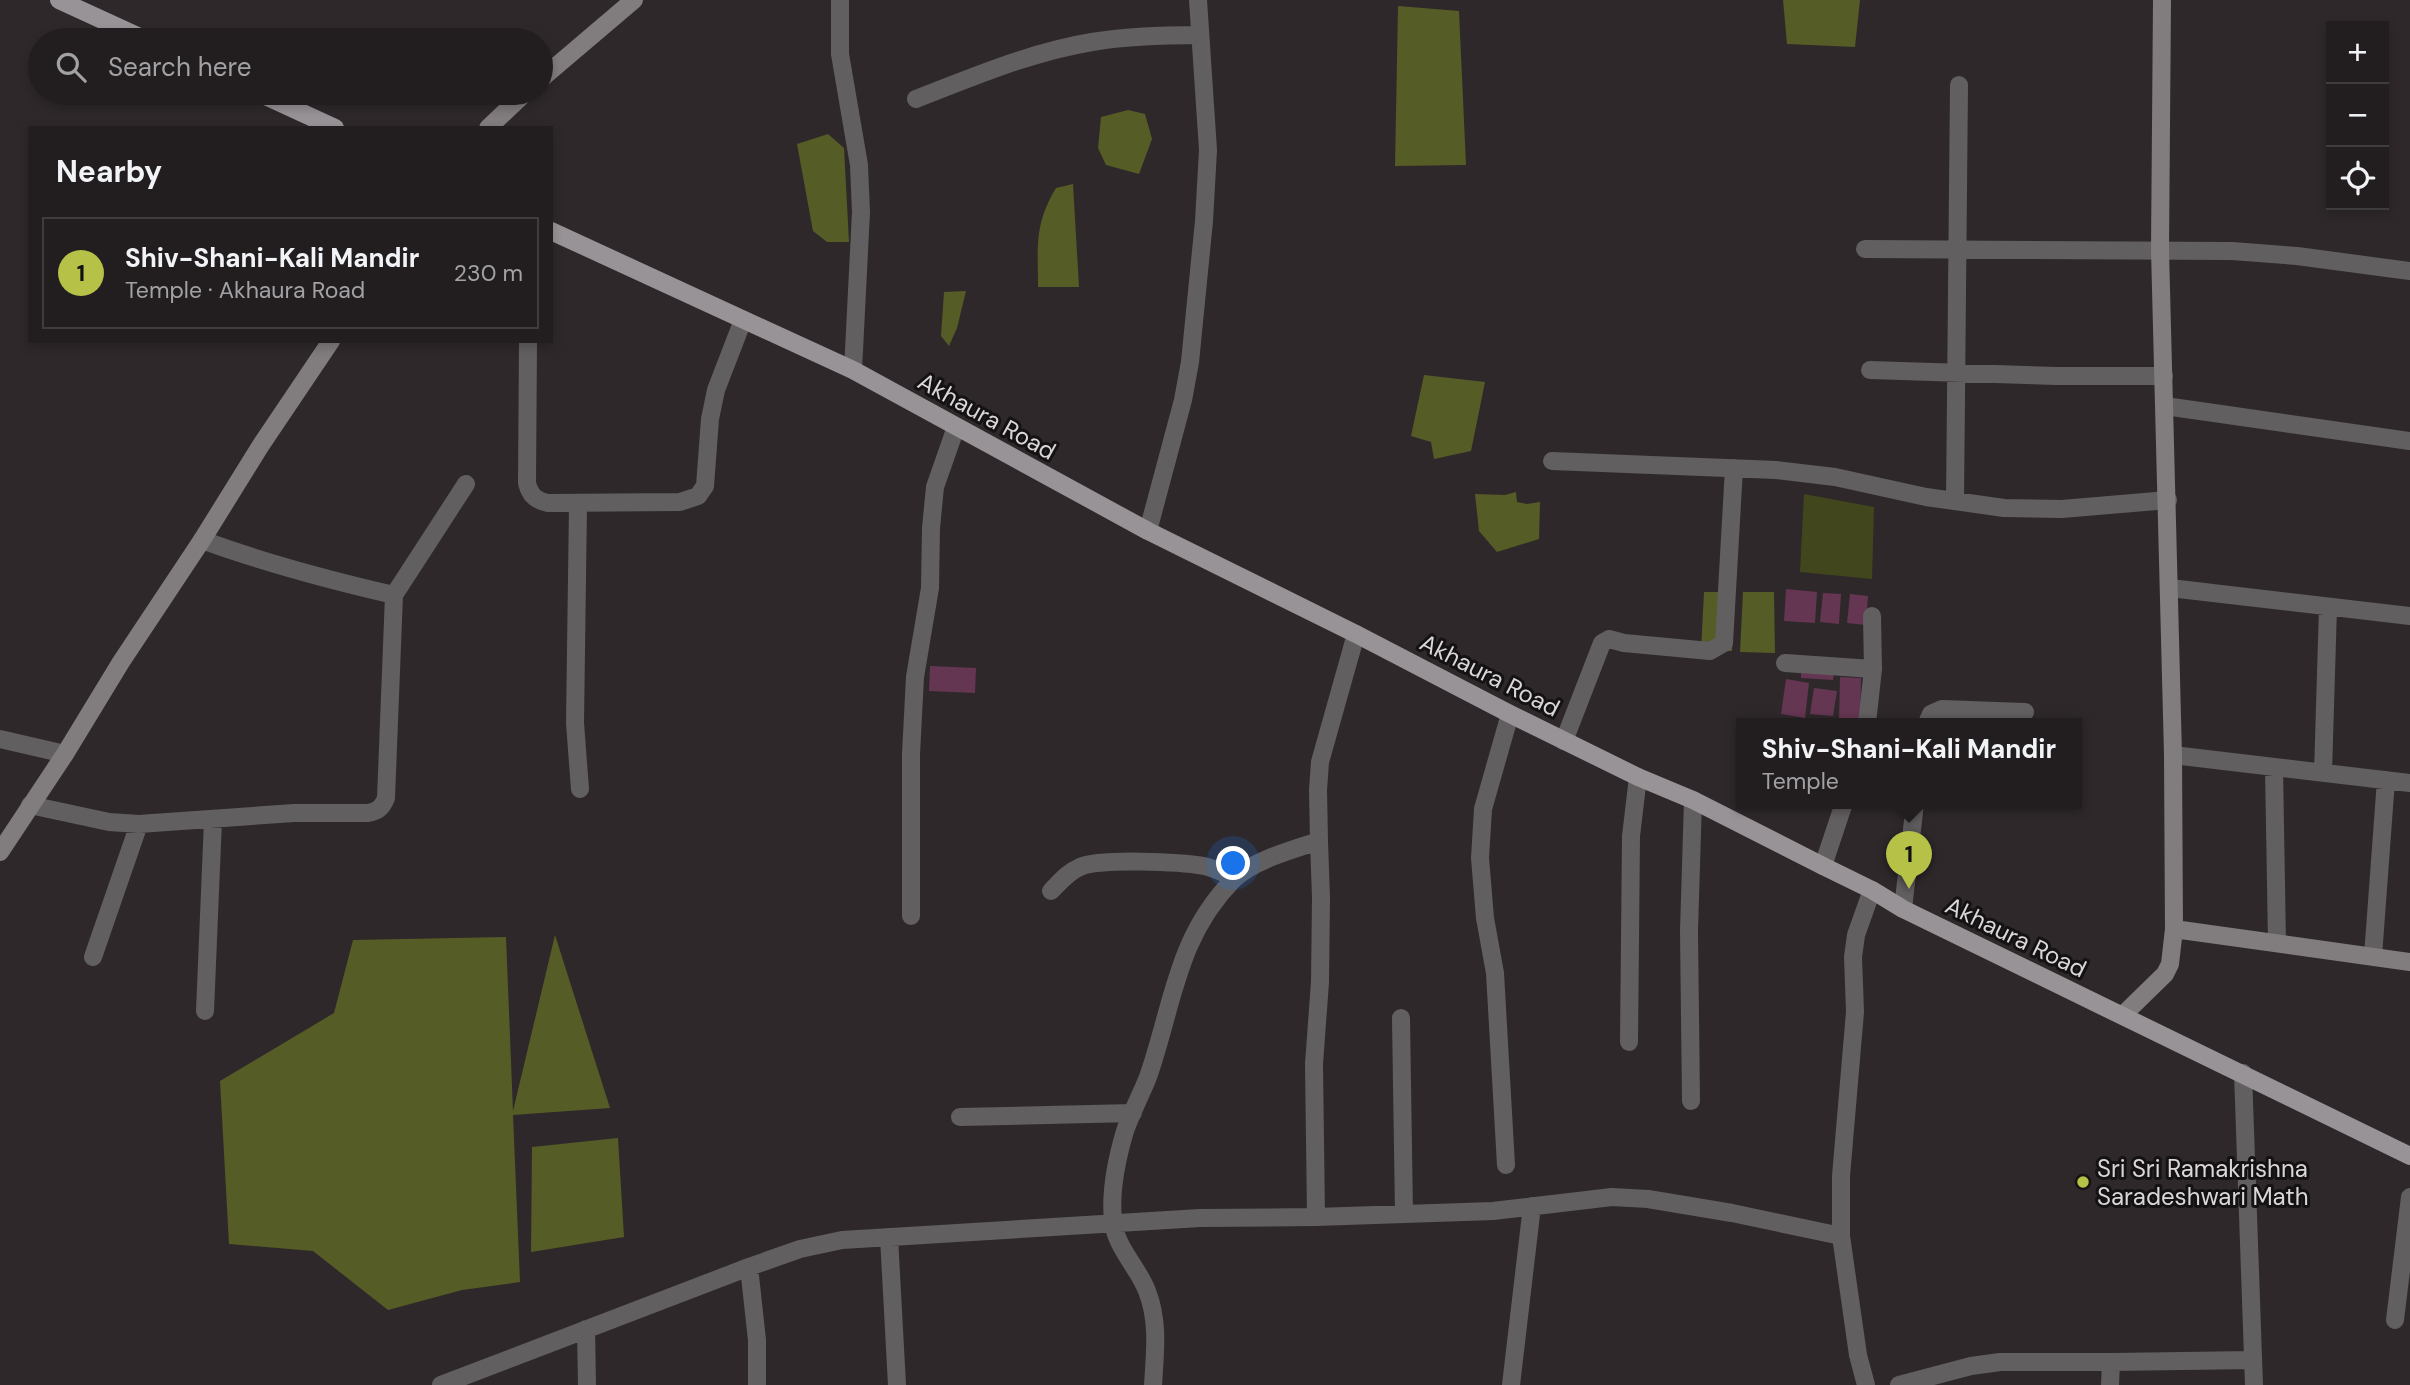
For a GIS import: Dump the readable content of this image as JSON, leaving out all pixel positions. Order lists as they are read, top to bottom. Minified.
{"streets":{"main road":["Akhaura Road"]},"places":["Sri Sri Ramakrishna Saradeshwari Math"],"page":{"map_buttons":["+","−"],"search":"Search here","heading":"Nearby","list":[{"mark":"1","name":"Shiv-Shani-Kali Mandir","note":"Temple · Akhaura Road","value":"230 m"}],"popup":["Shiv-Shani-Kali Mandir","Temple"],"pins":"1"}}
